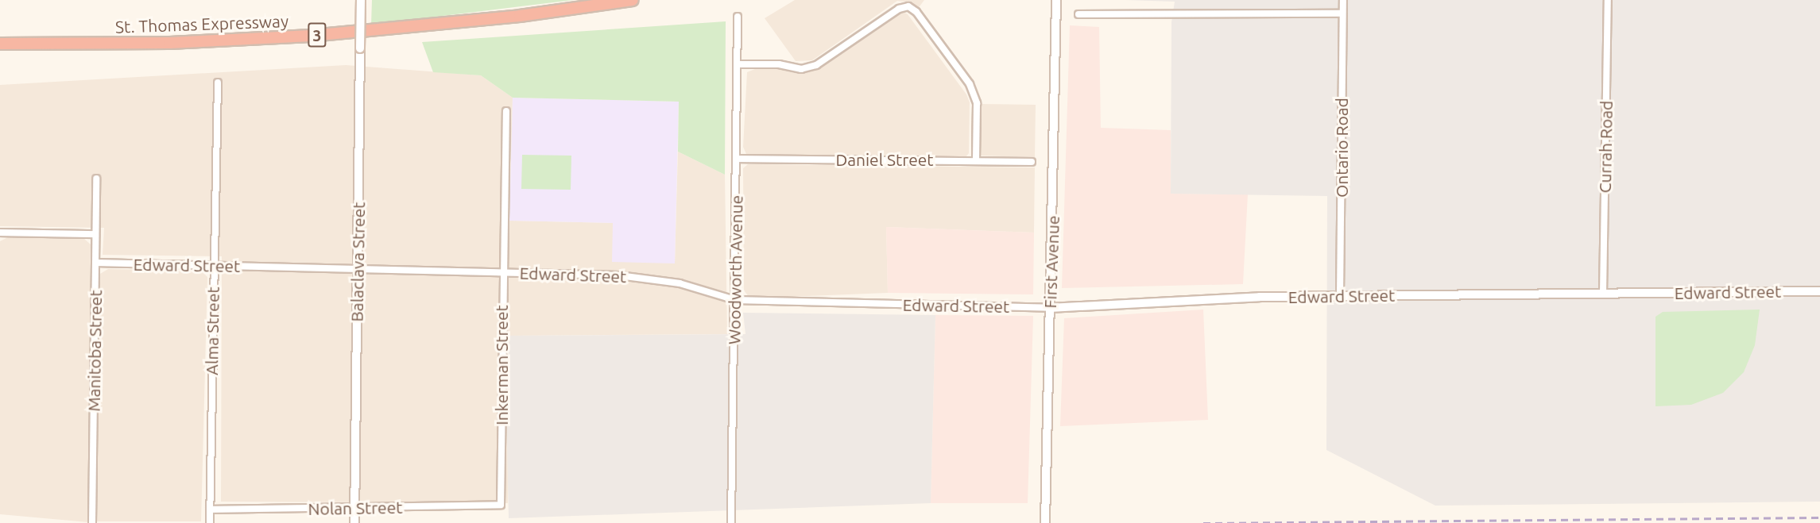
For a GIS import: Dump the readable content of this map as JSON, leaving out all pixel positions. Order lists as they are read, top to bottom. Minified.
{"streets":{"highway":["St. Thomas Expressway","3"],"street":["Currah Road","Ontario Road","Daniel Street","Balaclava Street","First Avenue","Edward Street","Woodworth Avenue","Alma Street","Manitoba Street","Inkerman Street","Nolan Street"]},"crossings":[["Currah Road","Edward Street"],["Ontario Road","Edward Street"],["Daniel Street","Woodworth Avenue"],["Balaclava Street","Edward Street"],["Balaclava Street","Nolan Street"],["First Avenue","Edward Street"],["Edward Street","Woodworth Avenue"],["Edward Street","Alma Street"],["Edward Street","Manitoba Street"],["Edward Street","Inkerman Street"],["Alma Street","Nolan Street"],["Inkerman Street","Nolan Street"]]}
